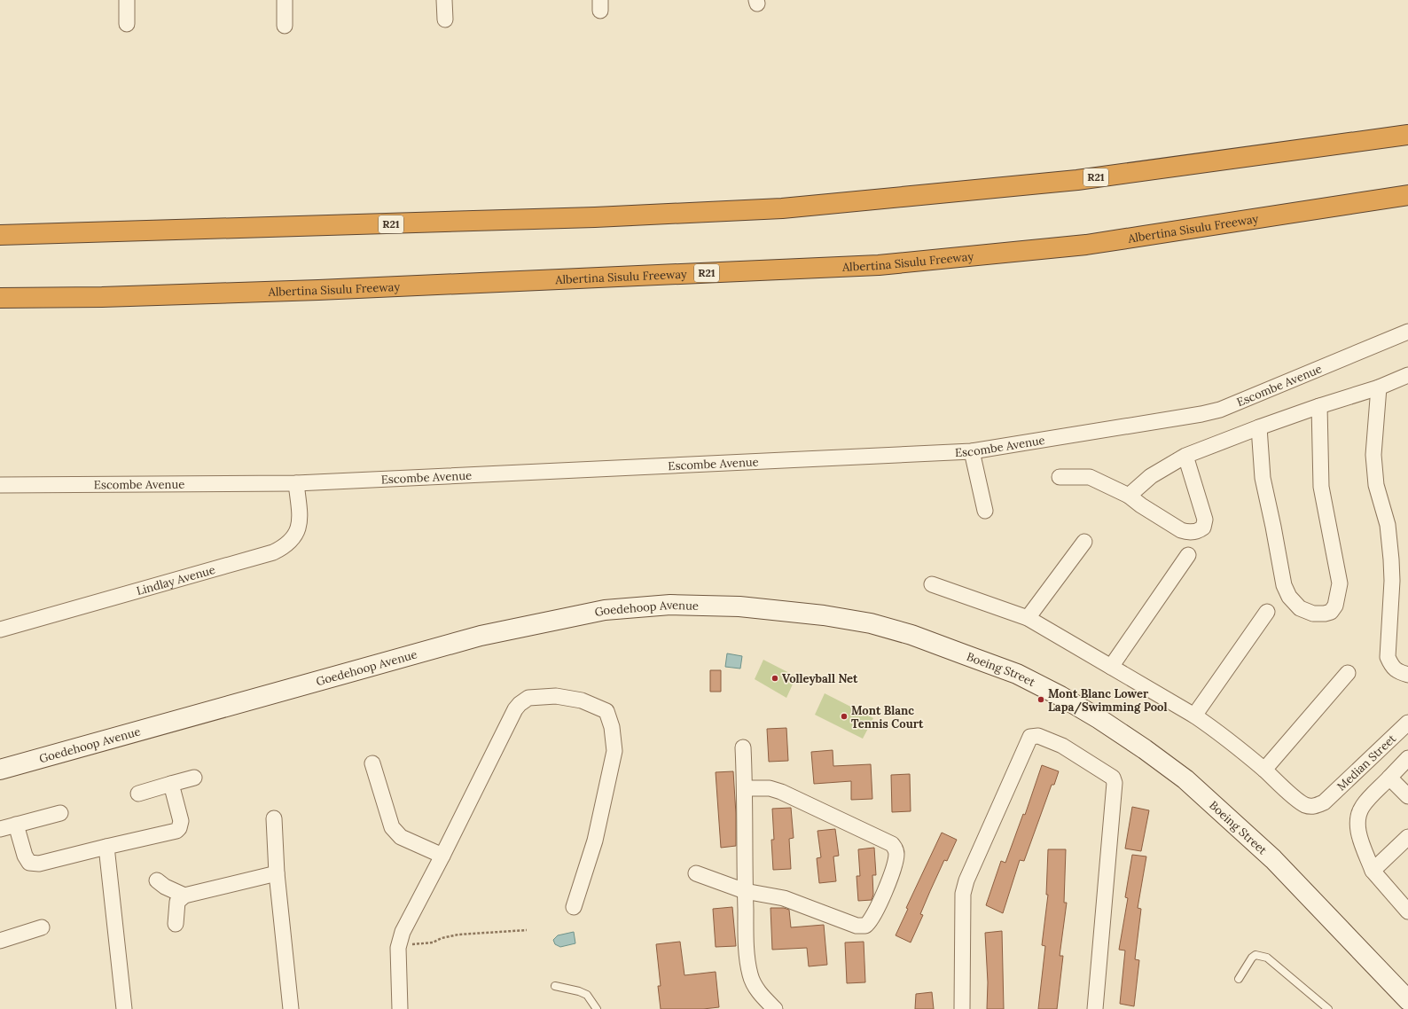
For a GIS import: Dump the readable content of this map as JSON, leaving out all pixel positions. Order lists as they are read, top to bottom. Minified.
{"streets":{"highway":["R21","Albertina Sisulu Freeway"],"main road":["Goedehoop Avenue","Boeing Street"],"street":["Escombe Avenue","Lindlay Avenue","Median Street"]},"crossings":[["Escombe Avenue","Lindlay Avenue"],["Goedehoop Avenue","Boeing Street"]],"places":["Volleyball Net","Mont Blanc Lower Lapa/Swimming Pool","Mont Blanc Tennis Court"]}
